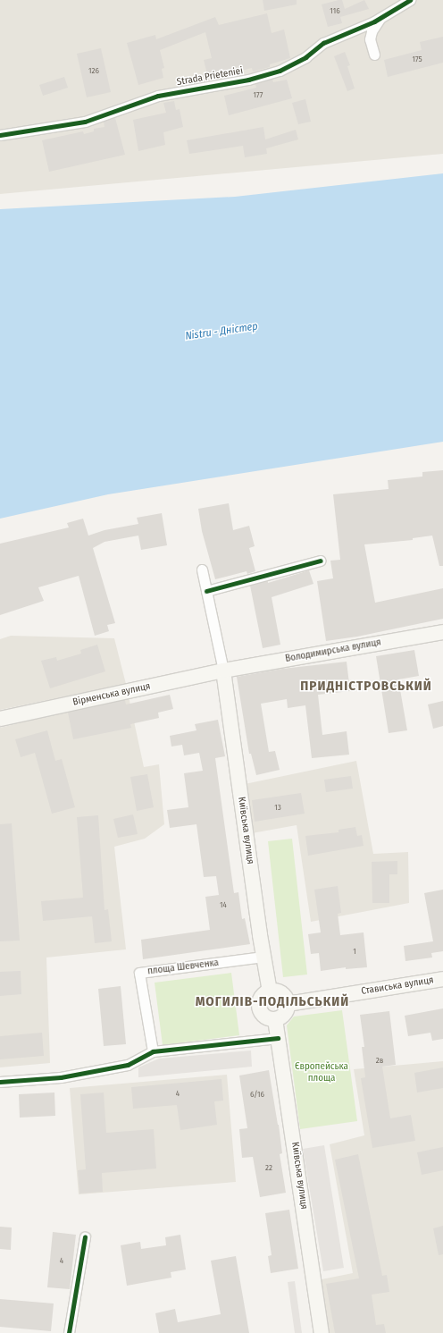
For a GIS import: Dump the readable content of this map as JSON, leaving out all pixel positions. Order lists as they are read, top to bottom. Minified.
{"streets":{"main road":["Володимирська вулиця","Вірменська вулиця","Київська вулиця","Стависька вулиця"],"street":["Strada Prieteniei","площа Шевченка"]},"crossings":[["Володимирська вулиця","Вірменська вулиця"],["Володимирська вулиця","Київська вулиця"],["Вірменська вулиця","Київська вулиця"],["Київська вулиця","площа Шевченка"],["Київська вулиця","Стависька вулиця"]],"districts":["ПРИДНІСТРОВСЬКИЙ","МОГИЛІВ-ПОДІЛЬСЬКИЙ"],"water":["Nistru - Дністер"],"parks":["Європейська площа"],"house_numbers":["116","175","126","177","13","14","1","2в","4","6/16","22","4"]}
